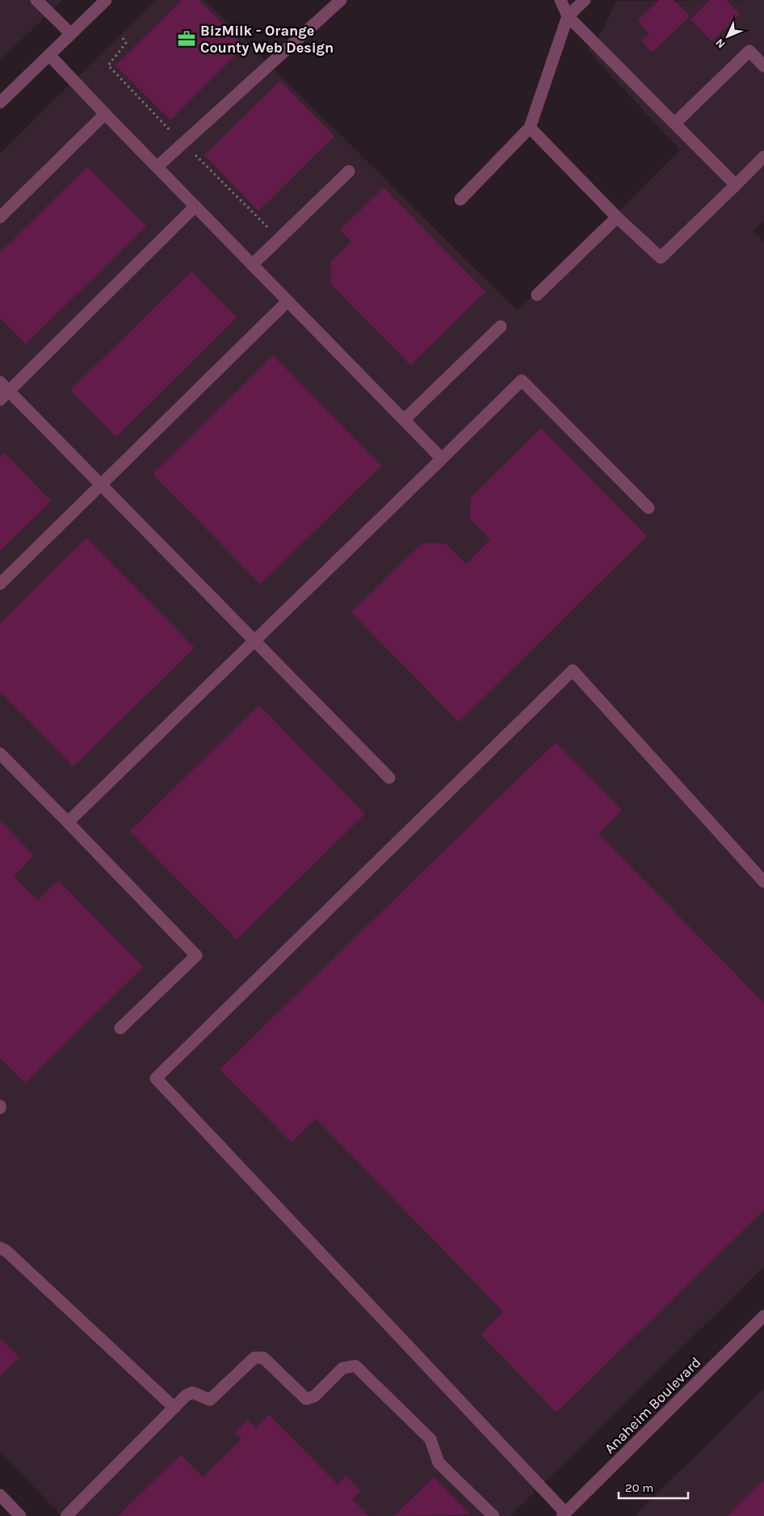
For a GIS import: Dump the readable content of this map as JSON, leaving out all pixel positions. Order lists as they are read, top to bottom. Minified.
{"streets":{"street":["Anaheim Boulevard"]},"places":{"office":["BizMilk - Orange County Web Design"]},"scale_bar":"20 m","north":"bottom left"}
